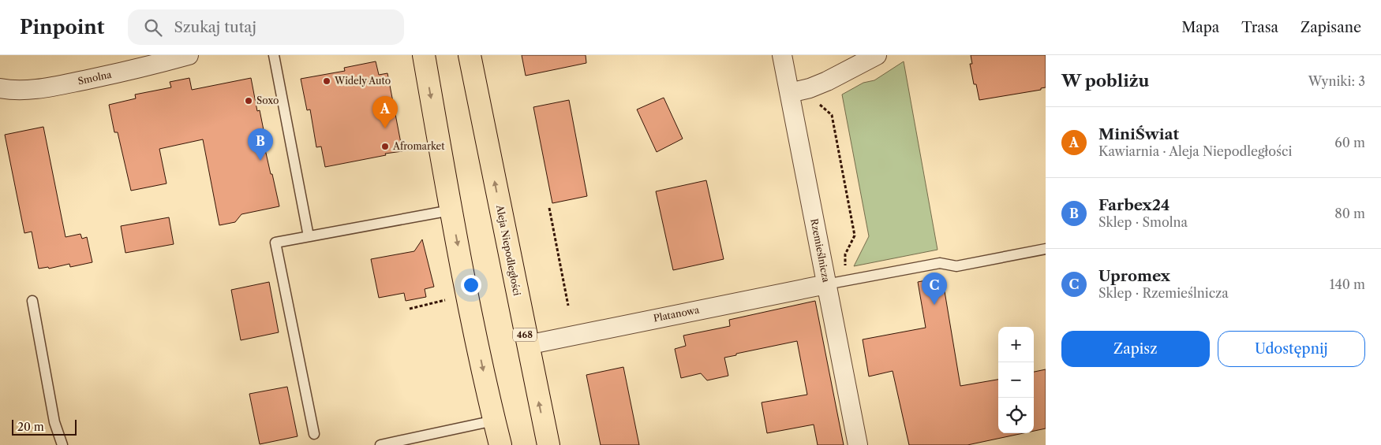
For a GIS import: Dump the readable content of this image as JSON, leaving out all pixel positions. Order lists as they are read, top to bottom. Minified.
{"streets":{"main road":["Aleja Niepodległości","468"],"street":["Smolna","Rzemieślnicza","Platanowa"]},"crossings":[["Aleja Niepodległości","Platanowa"],["Rzemieślnicza","Platanowa"]],"places":["Widely Auto","Soxo","Afromarket"],"scale_bar":"20 m","page":{"header":"Pinpoint","search":"Szukaj tutaj","nav":["Mapa","Trasa","Zapisane"],"heading":["W pobliżu","Wyniki: 3"],"pins":["A","B","C"],"list":[{"mark":"A","name":"MiniŚwiat","note":"Kawiarnia · Aleja Niepodległości","value":"60 m"},{"mark":"B","name":"Farbex24","note":"Sklep · Smolna","value":"80 m"},{"mark":"C","name":"Upromex","note":"Sklep · Rzemieślnicza","value":"140 m"}],"buttons":["Zapisz","Udostępnij"],"map_buttons":["+","−"],"scale":"20 m"}}
